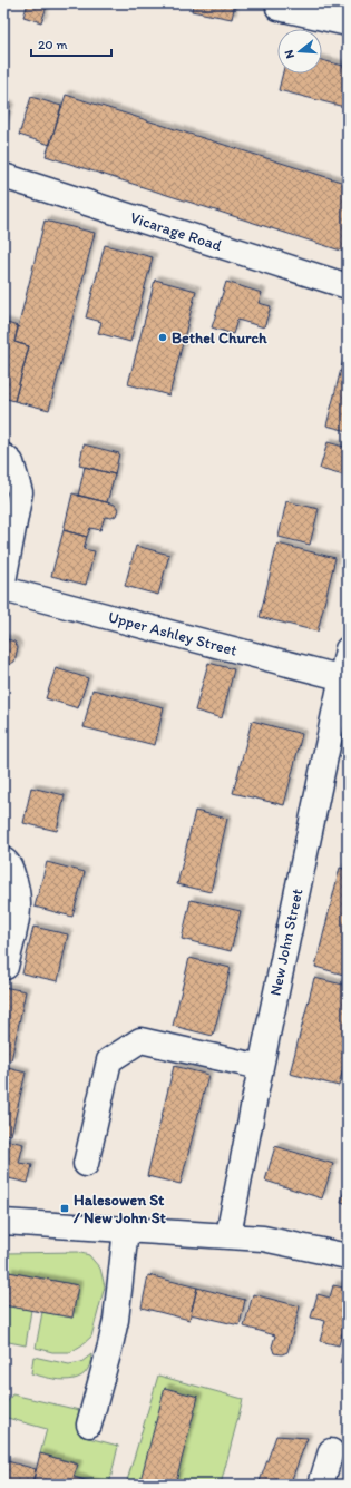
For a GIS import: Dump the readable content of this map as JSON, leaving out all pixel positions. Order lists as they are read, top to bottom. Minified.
{"streets":{"street":["Vicarage Road","Upper Ashley Street","New John Street"]},"crossings":[["Upper Ashley Street","New John Street"]],"places":{"other":["Bethel Church"],"transit":["Halesowen St / New John St"]},"scale_bar":"20 m","north":"left"}
